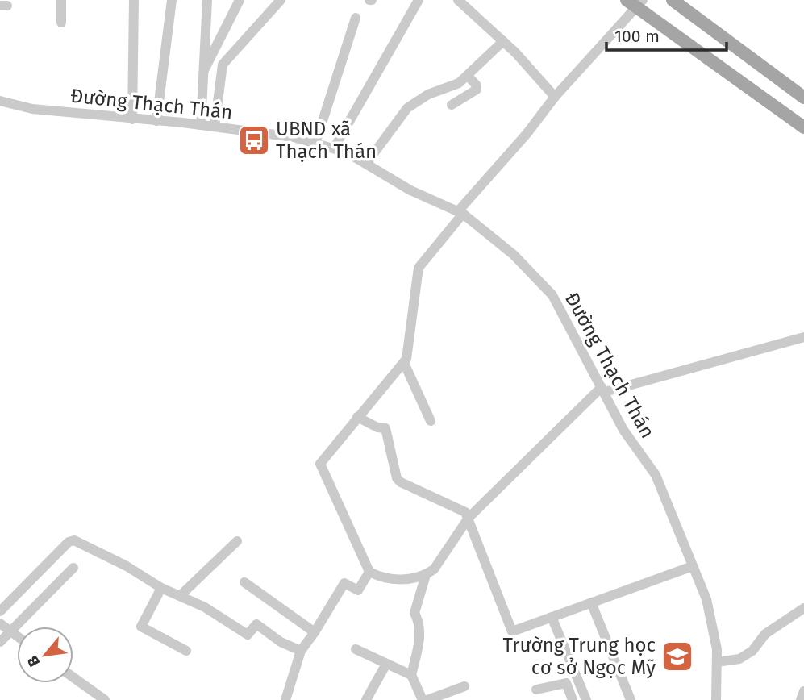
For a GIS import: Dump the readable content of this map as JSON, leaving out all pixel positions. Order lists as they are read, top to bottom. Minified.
{"streets":{"street":["Đường Thạch Thán"]},"places":{"bus stop":["UBND xã Thạch Thán"],"school or university":["Trường Trung học cơ sở Ngọc Mỹ"]},"scale_bar":"100 m","north":"bottom left"}
